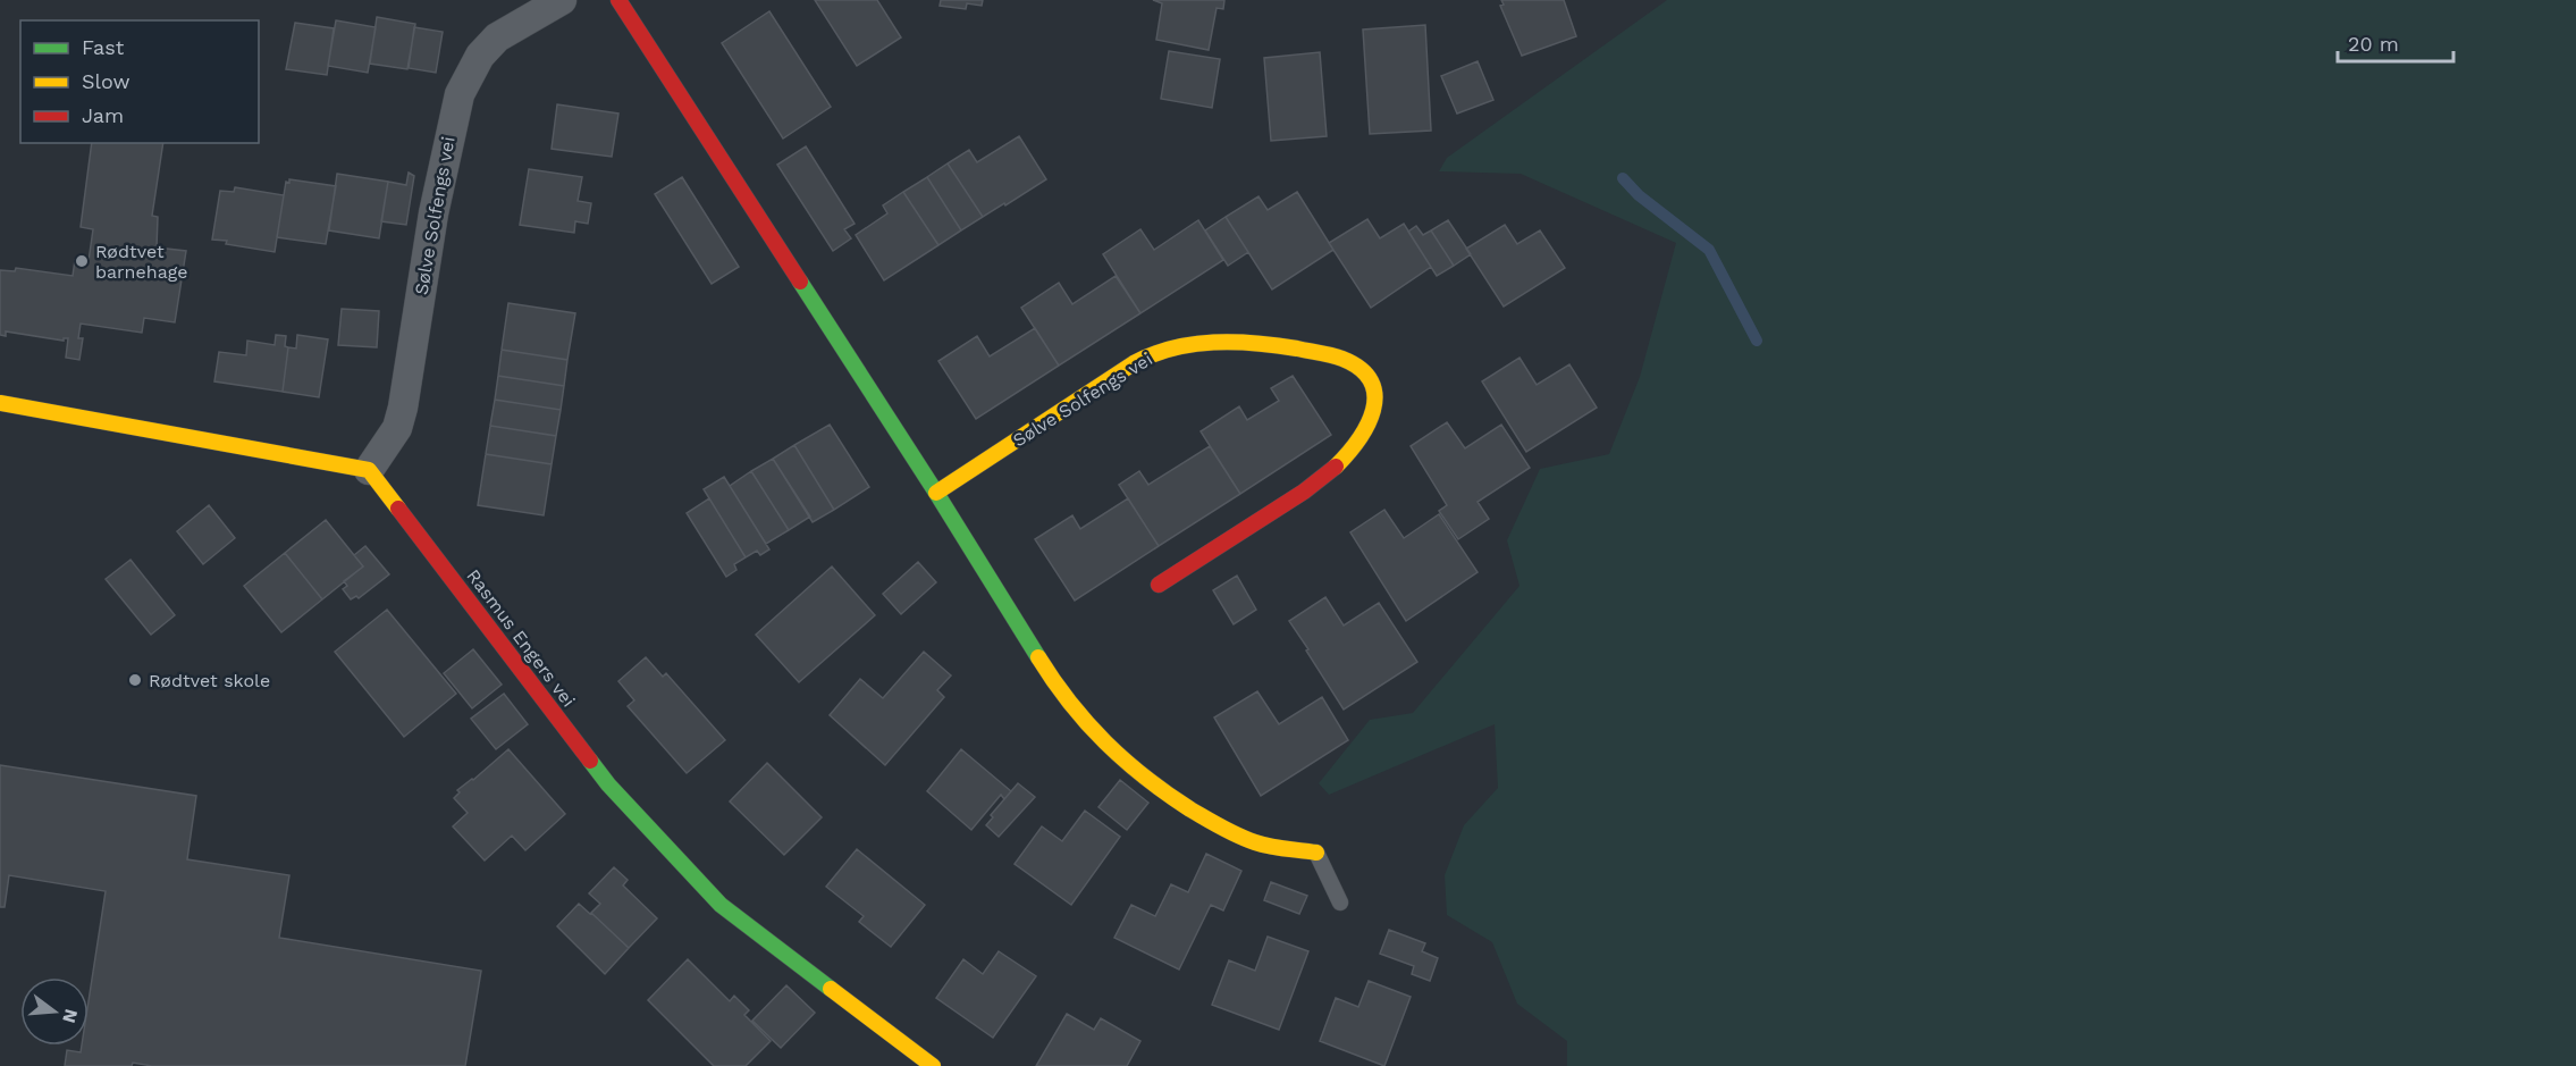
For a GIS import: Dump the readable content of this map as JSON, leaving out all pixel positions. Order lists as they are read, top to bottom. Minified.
{"streets":{"street":["Sølve Solfengs vei","Rasmus Engers vei"]},"crossings":[["Sølve Solfengs vei","Rasmus Engers vei"]],"places":["Rødtvet barnehage","Rødtvet skole"],"legend":["Fast","Slow","Jam"],"scale_bar":"20 m","north":"right"}
